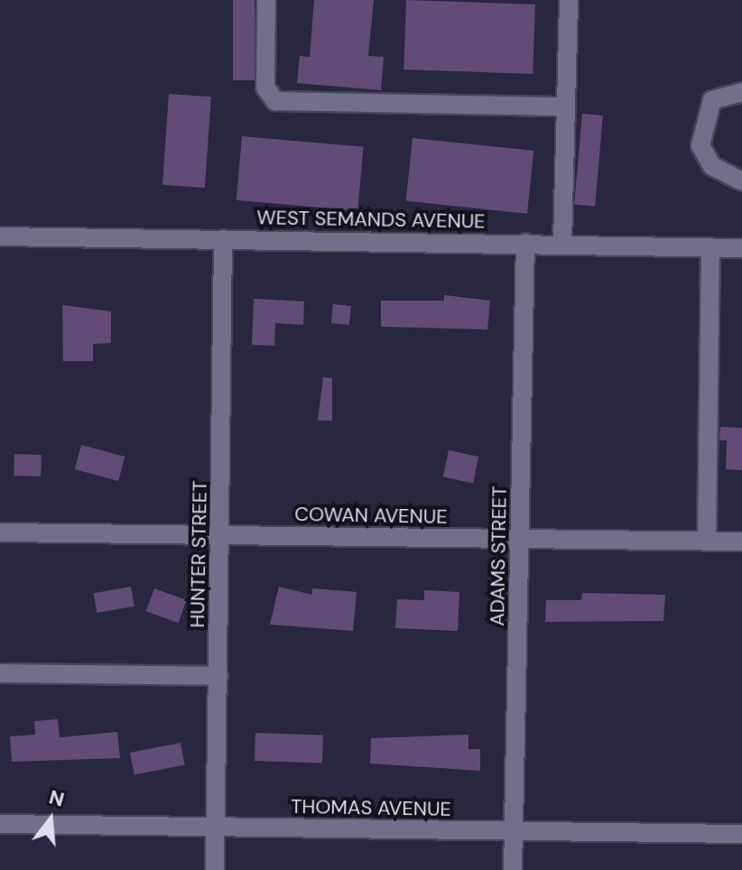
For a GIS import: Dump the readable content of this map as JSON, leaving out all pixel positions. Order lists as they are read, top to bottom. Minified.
{"streets":{"street":["WEST SEMANDS AVENUE","COWAN AVENUE","HUNTER STREET","ADAMS STREET","THOMAS AVENUE"]},"crossings":[["WEST SEMANDS AVENUE","HUNTER STREET"],["WEST SEMANDS AVENUE","ADAMS STREET"],["COWAN AVENUE","HUNTER STREET"],["COWAN AVENUE","ADAMS STREET"],["HUNTER STREET","THOMAS AVENUE"],["ADAMS STREET","THOMAS AVENUE"]],"north":"top"}
